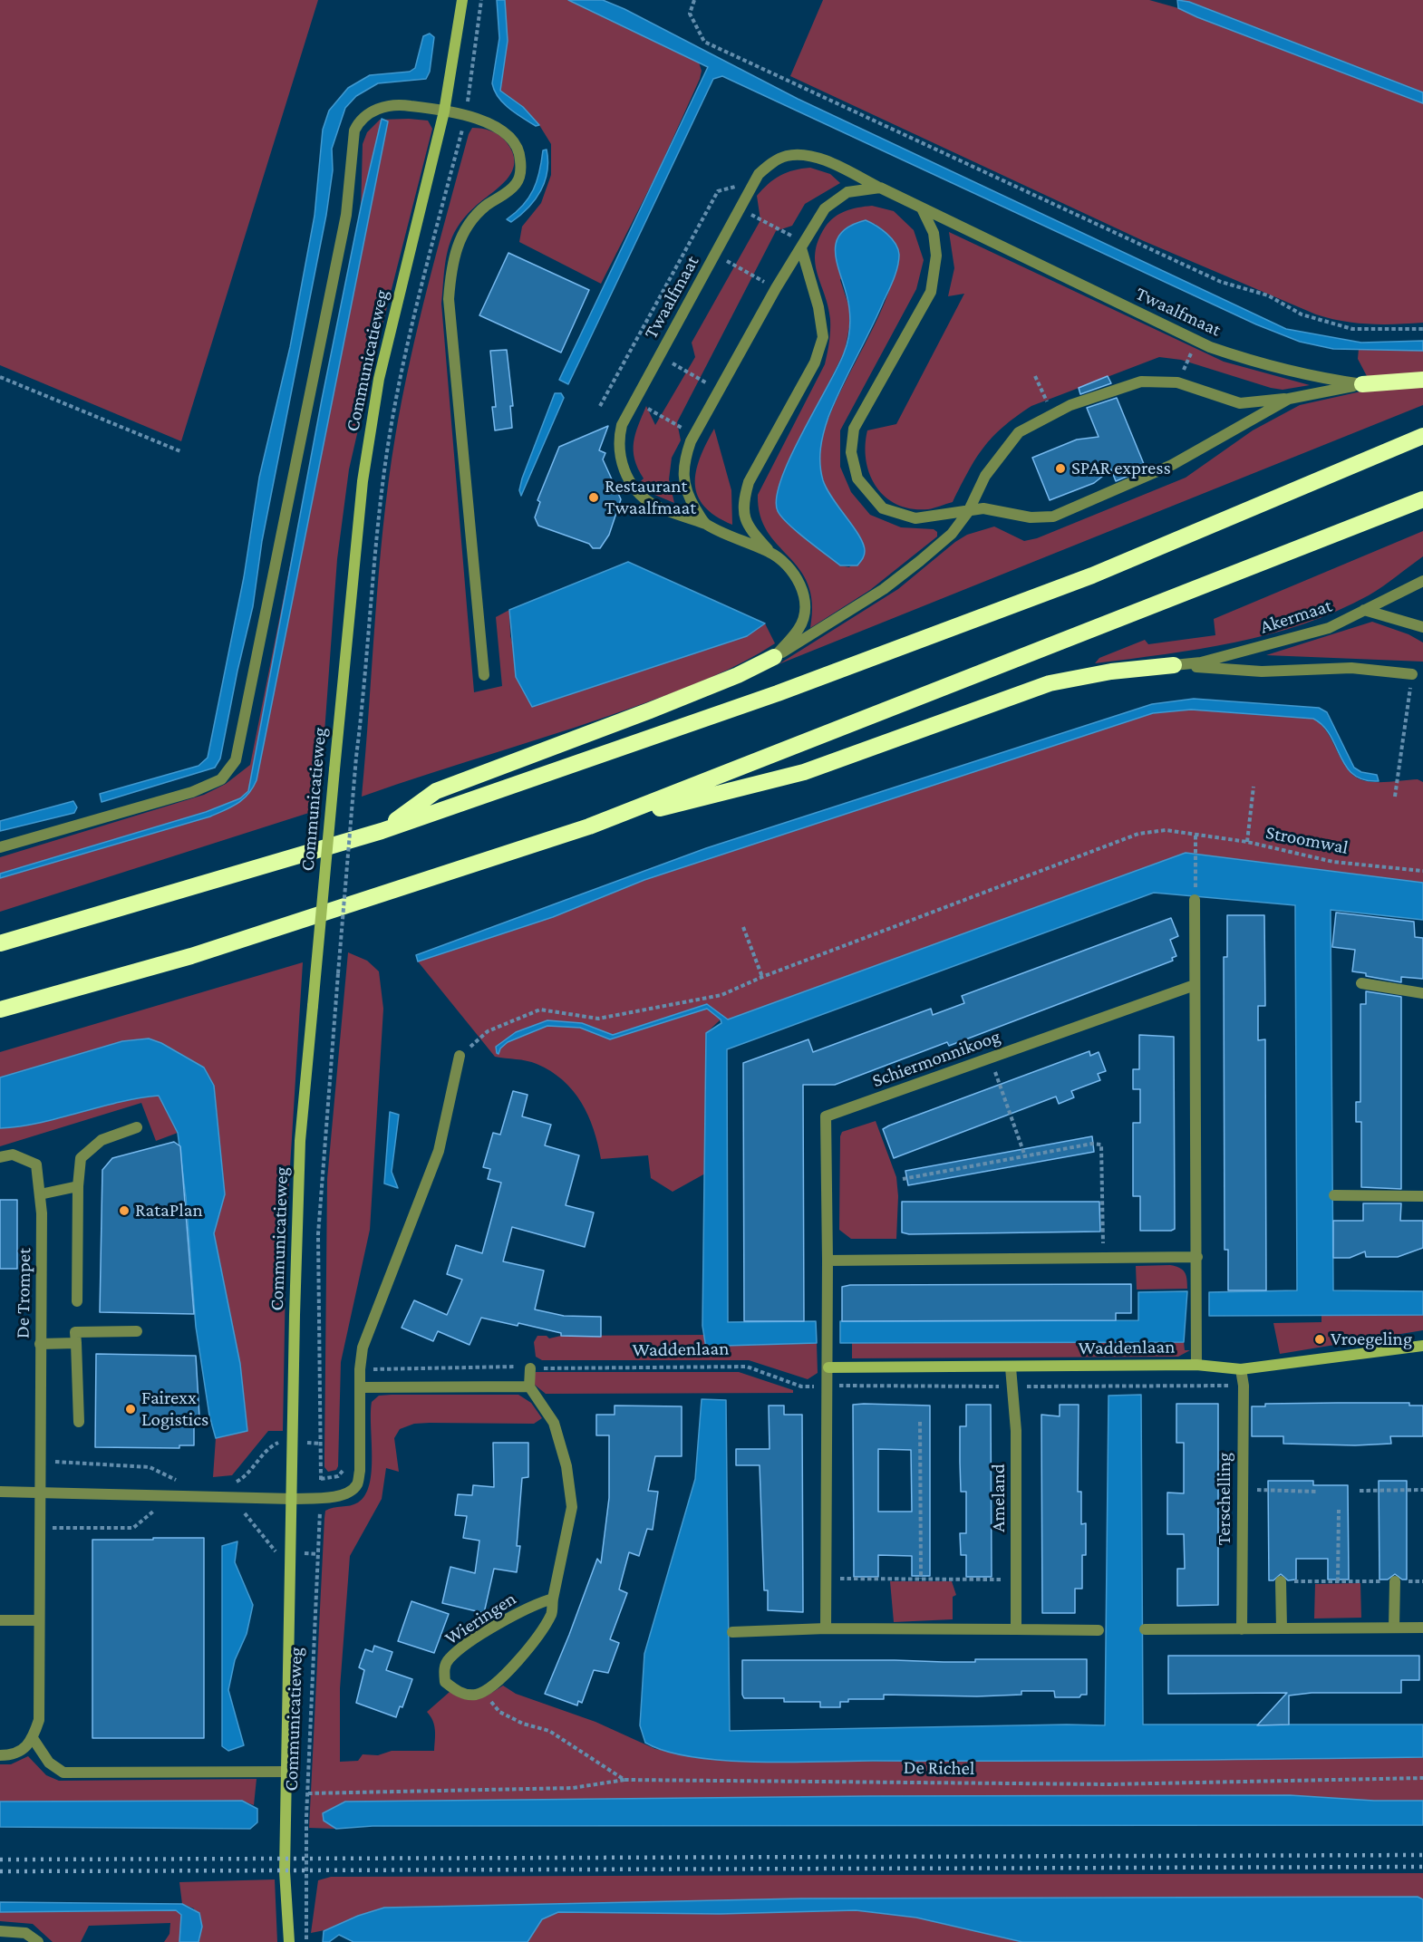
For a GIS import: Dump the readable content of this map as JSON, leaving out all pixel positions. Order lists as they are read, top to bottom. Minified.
{"streets":{"street":["Twaalfmaat","Communicatieweg","Akermaat","Schiermonnikoog","De Trompet","Waddenlaan","Ameland","Terschelling","Wieringen"],"path":["Stroomwal","De Richel"]},"crossings":[["Communicatieweg","De Richel"],["Schiermonnikoog","Waddenlaan"],["Waddenlaan","Ameland"],["Waddenlaan","Terschelling"]],"places":["SPAR express","Restaurant Twaalfmaat","RataPlan","Vroegeling","Fairexx Logistics"]}
